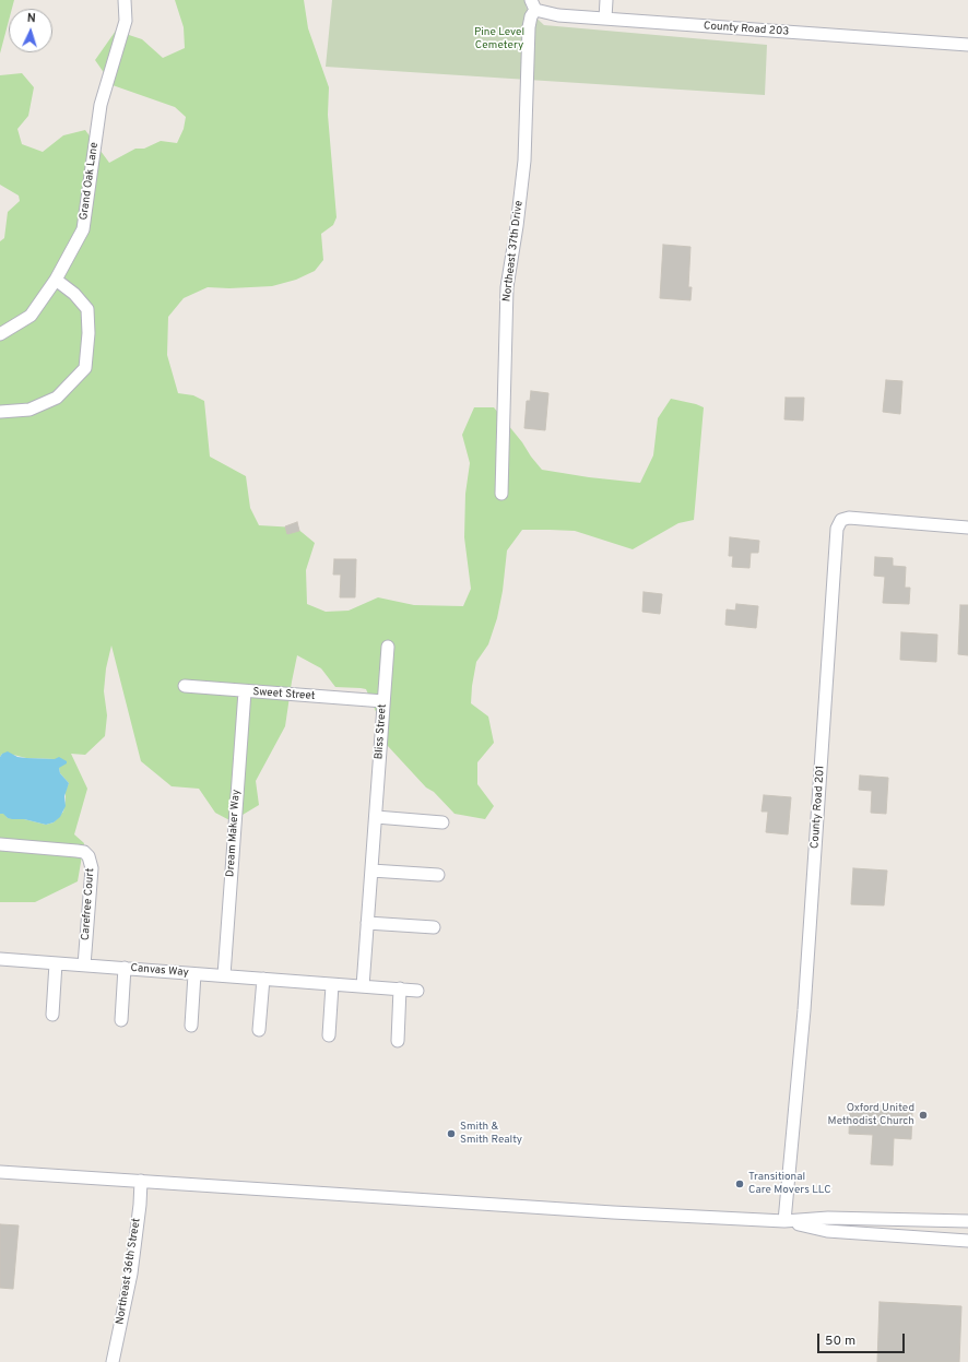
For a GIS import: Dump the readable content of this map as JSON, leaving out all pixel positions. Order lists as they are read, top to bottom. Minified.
{"streets":{"street":["County Road 203","Grand Oak Lane","Northeast 37th Drive","Sweet Street","Bliss Street","County Road 201","Dream Maker Way","Carefree Court","Canvas Way","Northeast 36th Street"]},"crossings":[["County Road 203","Northeast 37th Drive"],["Sweet Street","Bliss Street"],["Sweet Street","Dream Maker Way"],["Bliss Street","Canvas Way"],["Dream Maker Way","Canvas Way"],["Carefree Court","Canvas Way"]],"parks":["Pine Level Cemetery"],"places":["Oxford United Methodist Church","Smith & Smith Realty","Transitional Care Movers LLC"],"scale_bar":"50 m","north":"top"}
